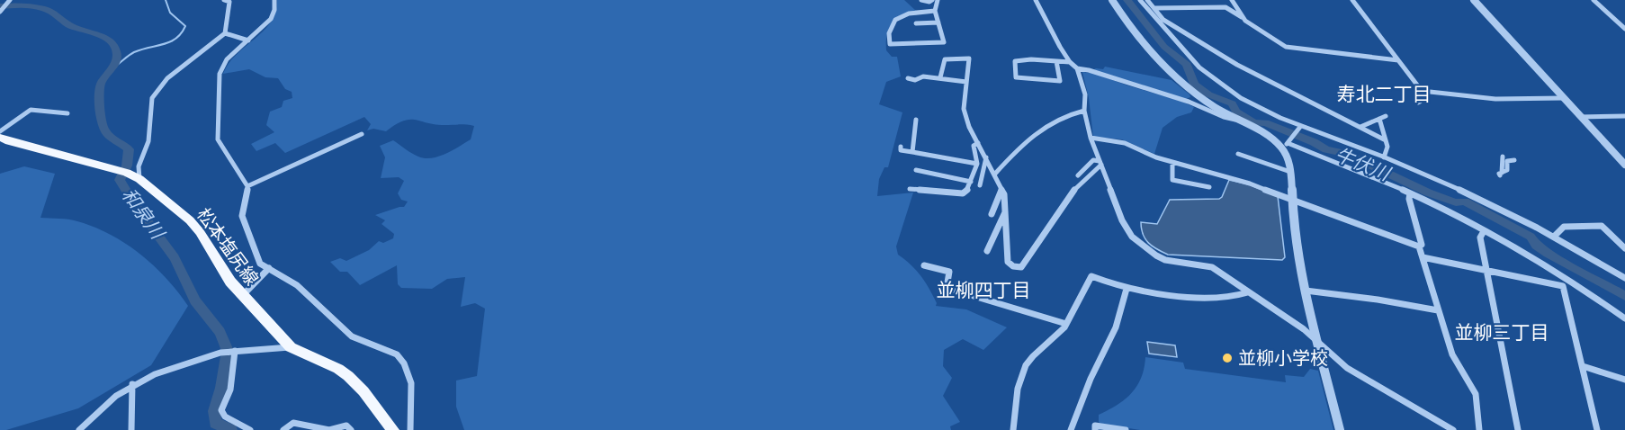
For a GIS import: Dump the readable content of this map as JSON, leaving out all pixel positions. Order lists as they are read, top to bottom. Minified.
{"streets":{"main road":["松本塩尻線"]},"districts":["寿北二丁目","並柳四丁目","並柳三丁目"],"water":["牛伏川","和泉川"],"places":["並柳小学校"]}
